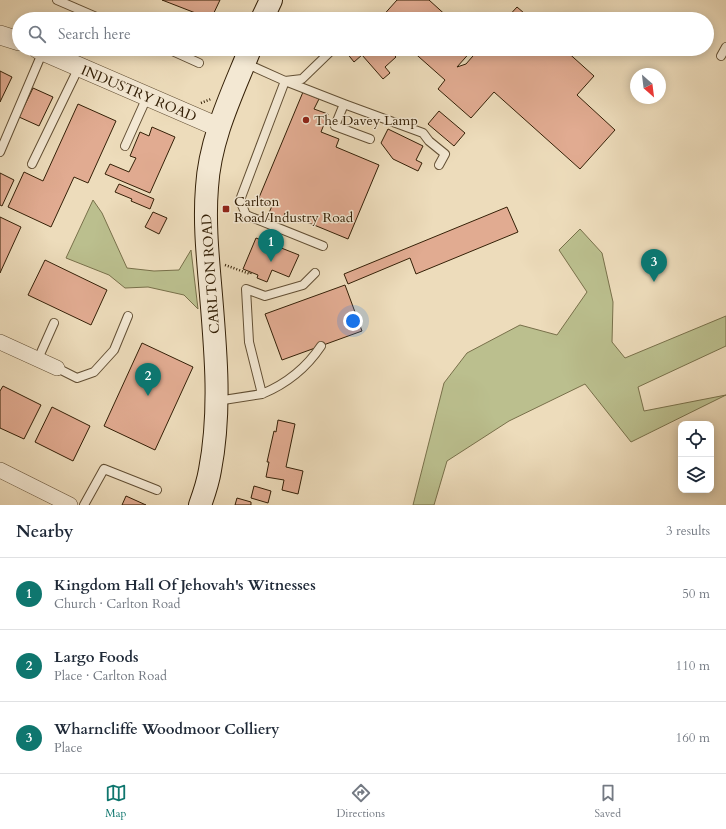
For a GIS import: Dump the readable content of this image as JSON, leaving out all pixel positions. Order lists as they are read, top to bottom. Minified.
{"streets":{"main road":["CARLTON ROAD"],"street":["INDUSTRY ROAD"]},"crossings":[["INDUSTRY ROAD","CARLTON ROAD"]],"places":{"other":["The Davey Lamp"],"transit":["Carlton Road/Industry Road"]},"north":"bottom right","page":{"search":"Search here","pins":["1","3","2"],"heading":["Nearby","3 results"],"list":[{"mark":"1","name":"Kingdom Hall Of Jehovah's Witnesses","note":"Church · Carlton Road","value":"50 m"},{"mark":"2","name":"Largo Foods","note":"Place · Carlton Road","value":"110 m"},{"mark":"3","name":"Wharncliffe Woodmoor Colliery","note":"Place","value":"160 m"}],"nav":["Map","Directions","Saved"]}}
